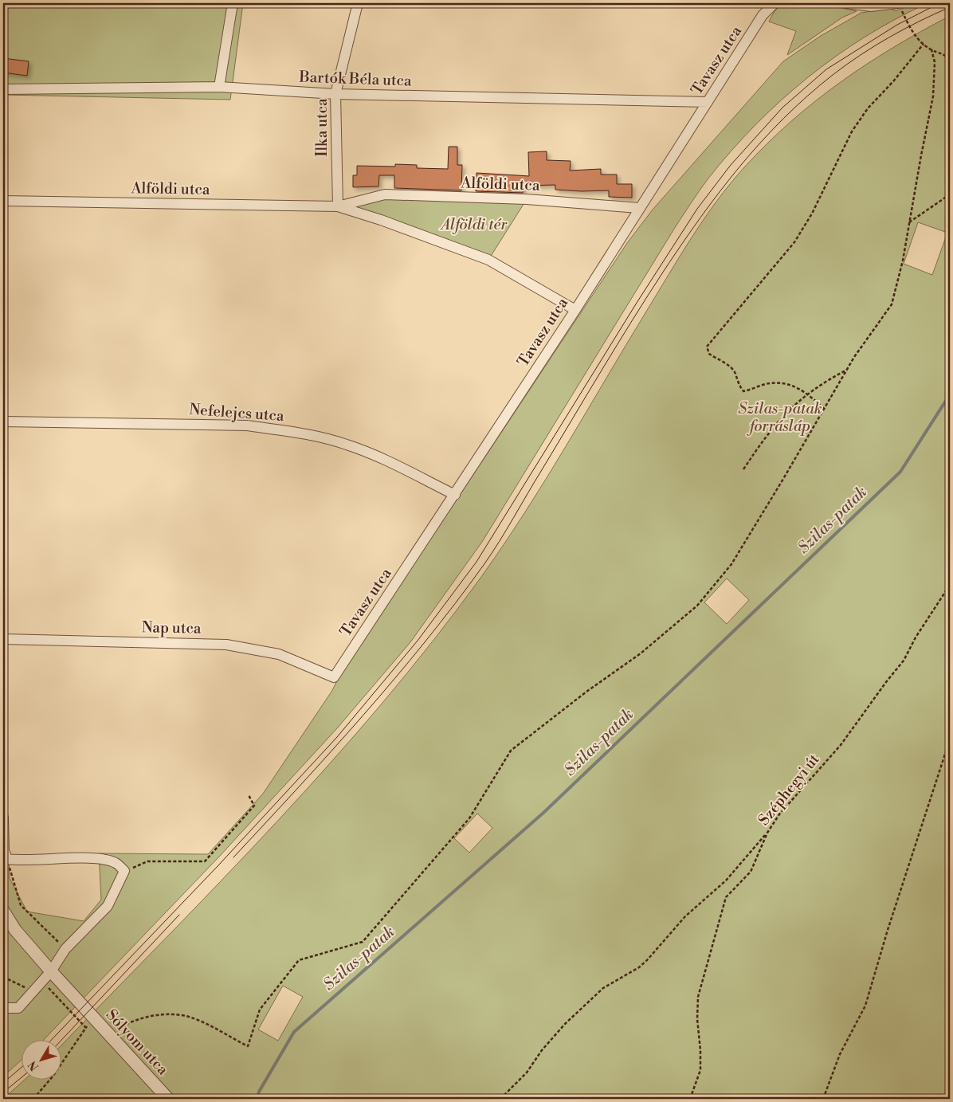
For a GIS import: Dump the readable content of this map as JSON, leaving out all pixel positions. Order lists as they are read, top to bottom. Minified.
{"streets":{"street":["Tavasz utca","Bartók Béla utca","Ilka utca","Alföldi utca","Nefelejcs utca","Nap utca","Sólyom utca"],"path":["Széphegyi út"]},"crossings":[["Tavasz utca","Bartók Béla utca"],["Tavasz utca","Alföldi utca"],["Tavasz utca","Nefelejcs utca"],["Tavasz utca","Nap utca"],["Bartók Béla utca","Ilka utca"],["Ilka utca","Alföldi utca"]],"water":["Szilas-patak"],"parks":["Alföldi tér","Szilas-patak forrásláp"],"north":"bottom left"}
